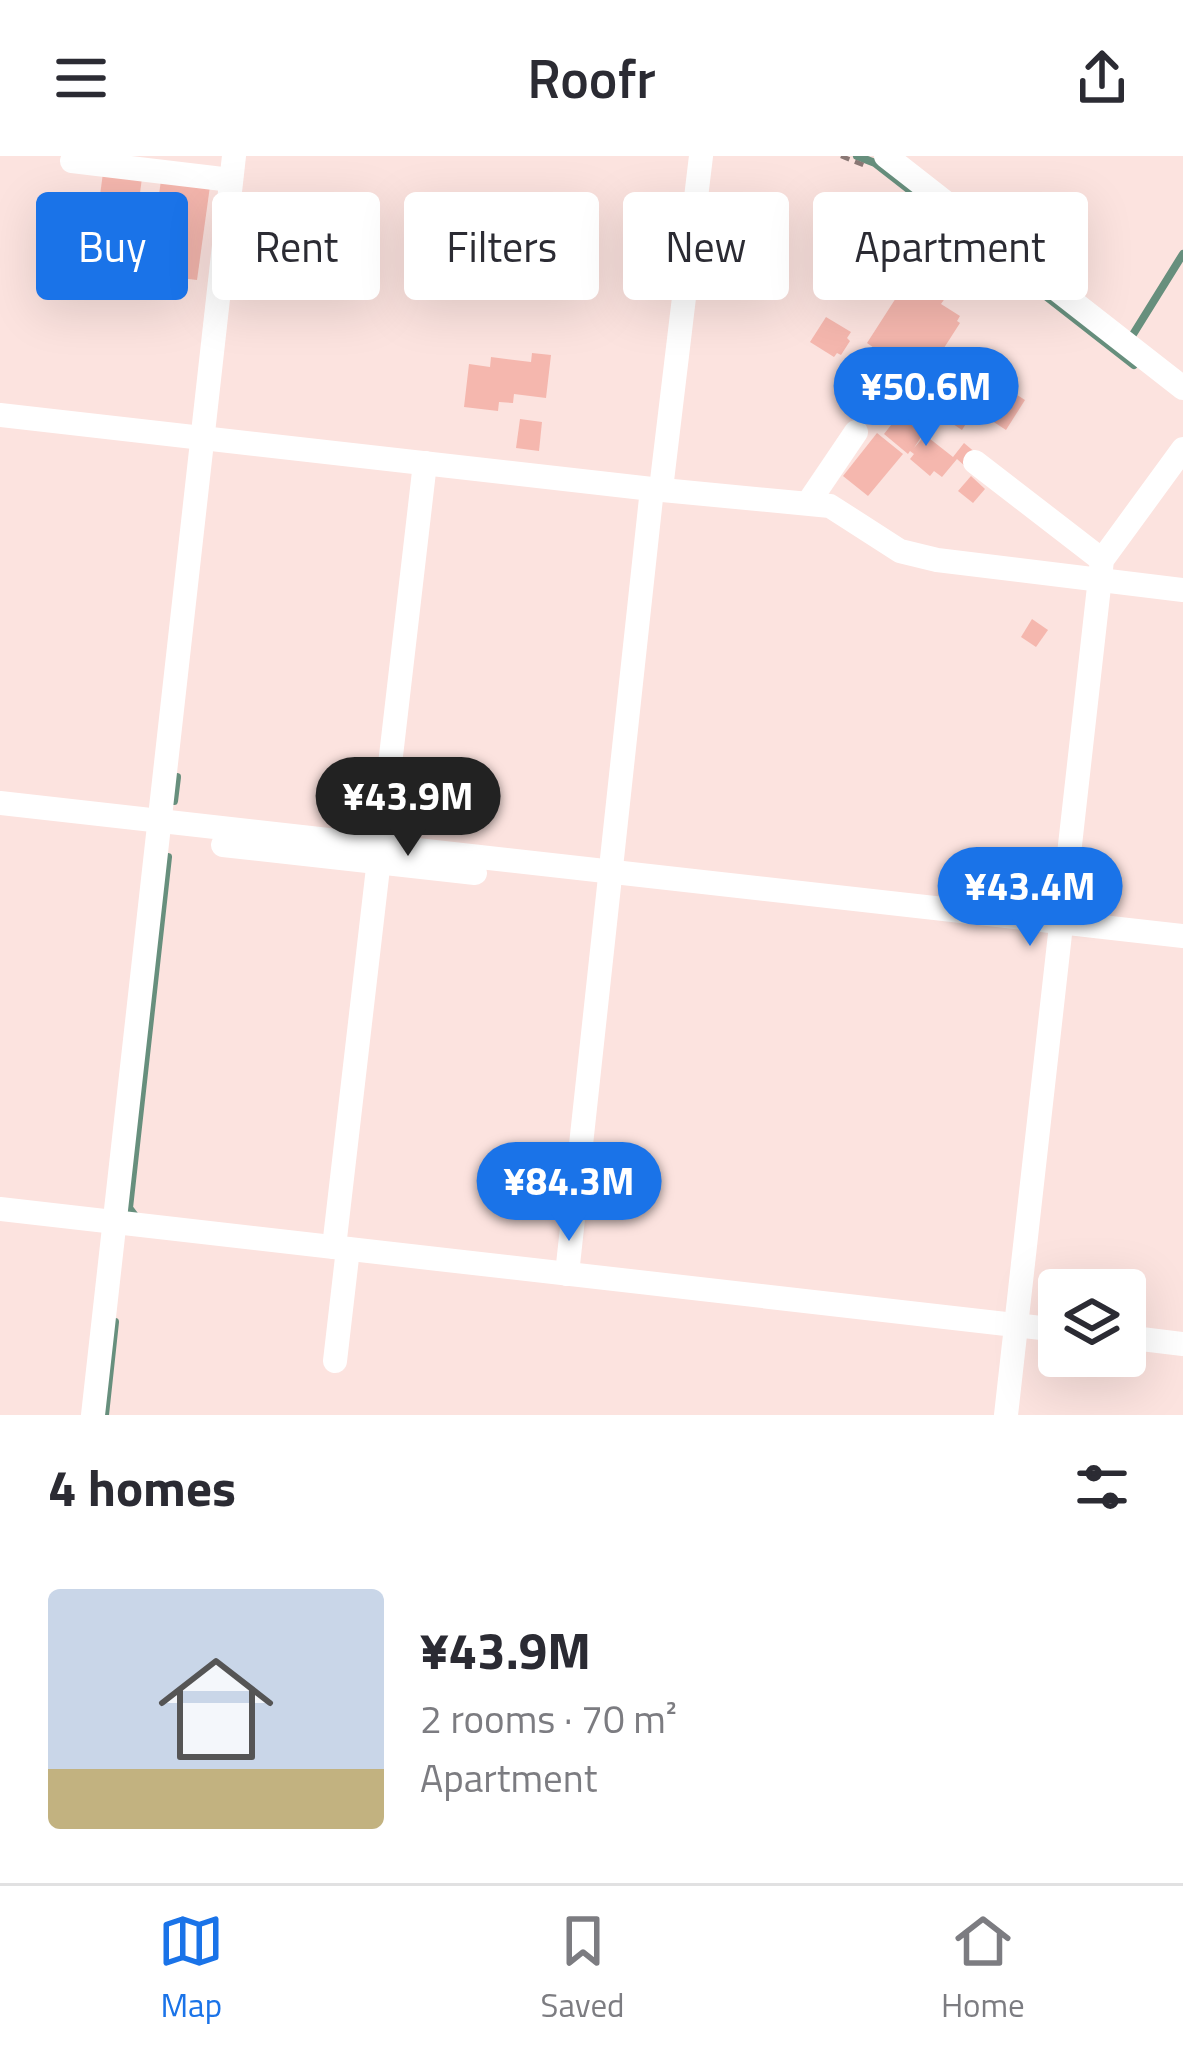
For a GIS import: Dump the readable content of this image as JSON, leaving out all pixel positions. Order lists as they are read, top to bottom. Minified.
{"page":{"header":"Roofr","chip":["Buy","Rent","Filters","New","Apartment"],"price":["¥50.6M","¥43.9M","¥43.4M","¥84.3M"],"heading":"4 homes","list":[{"name":"¥43.9M","note":"2 rooms · 70 m² · Apartment"}],"tabs":["Map","Saved","Home"]}}
